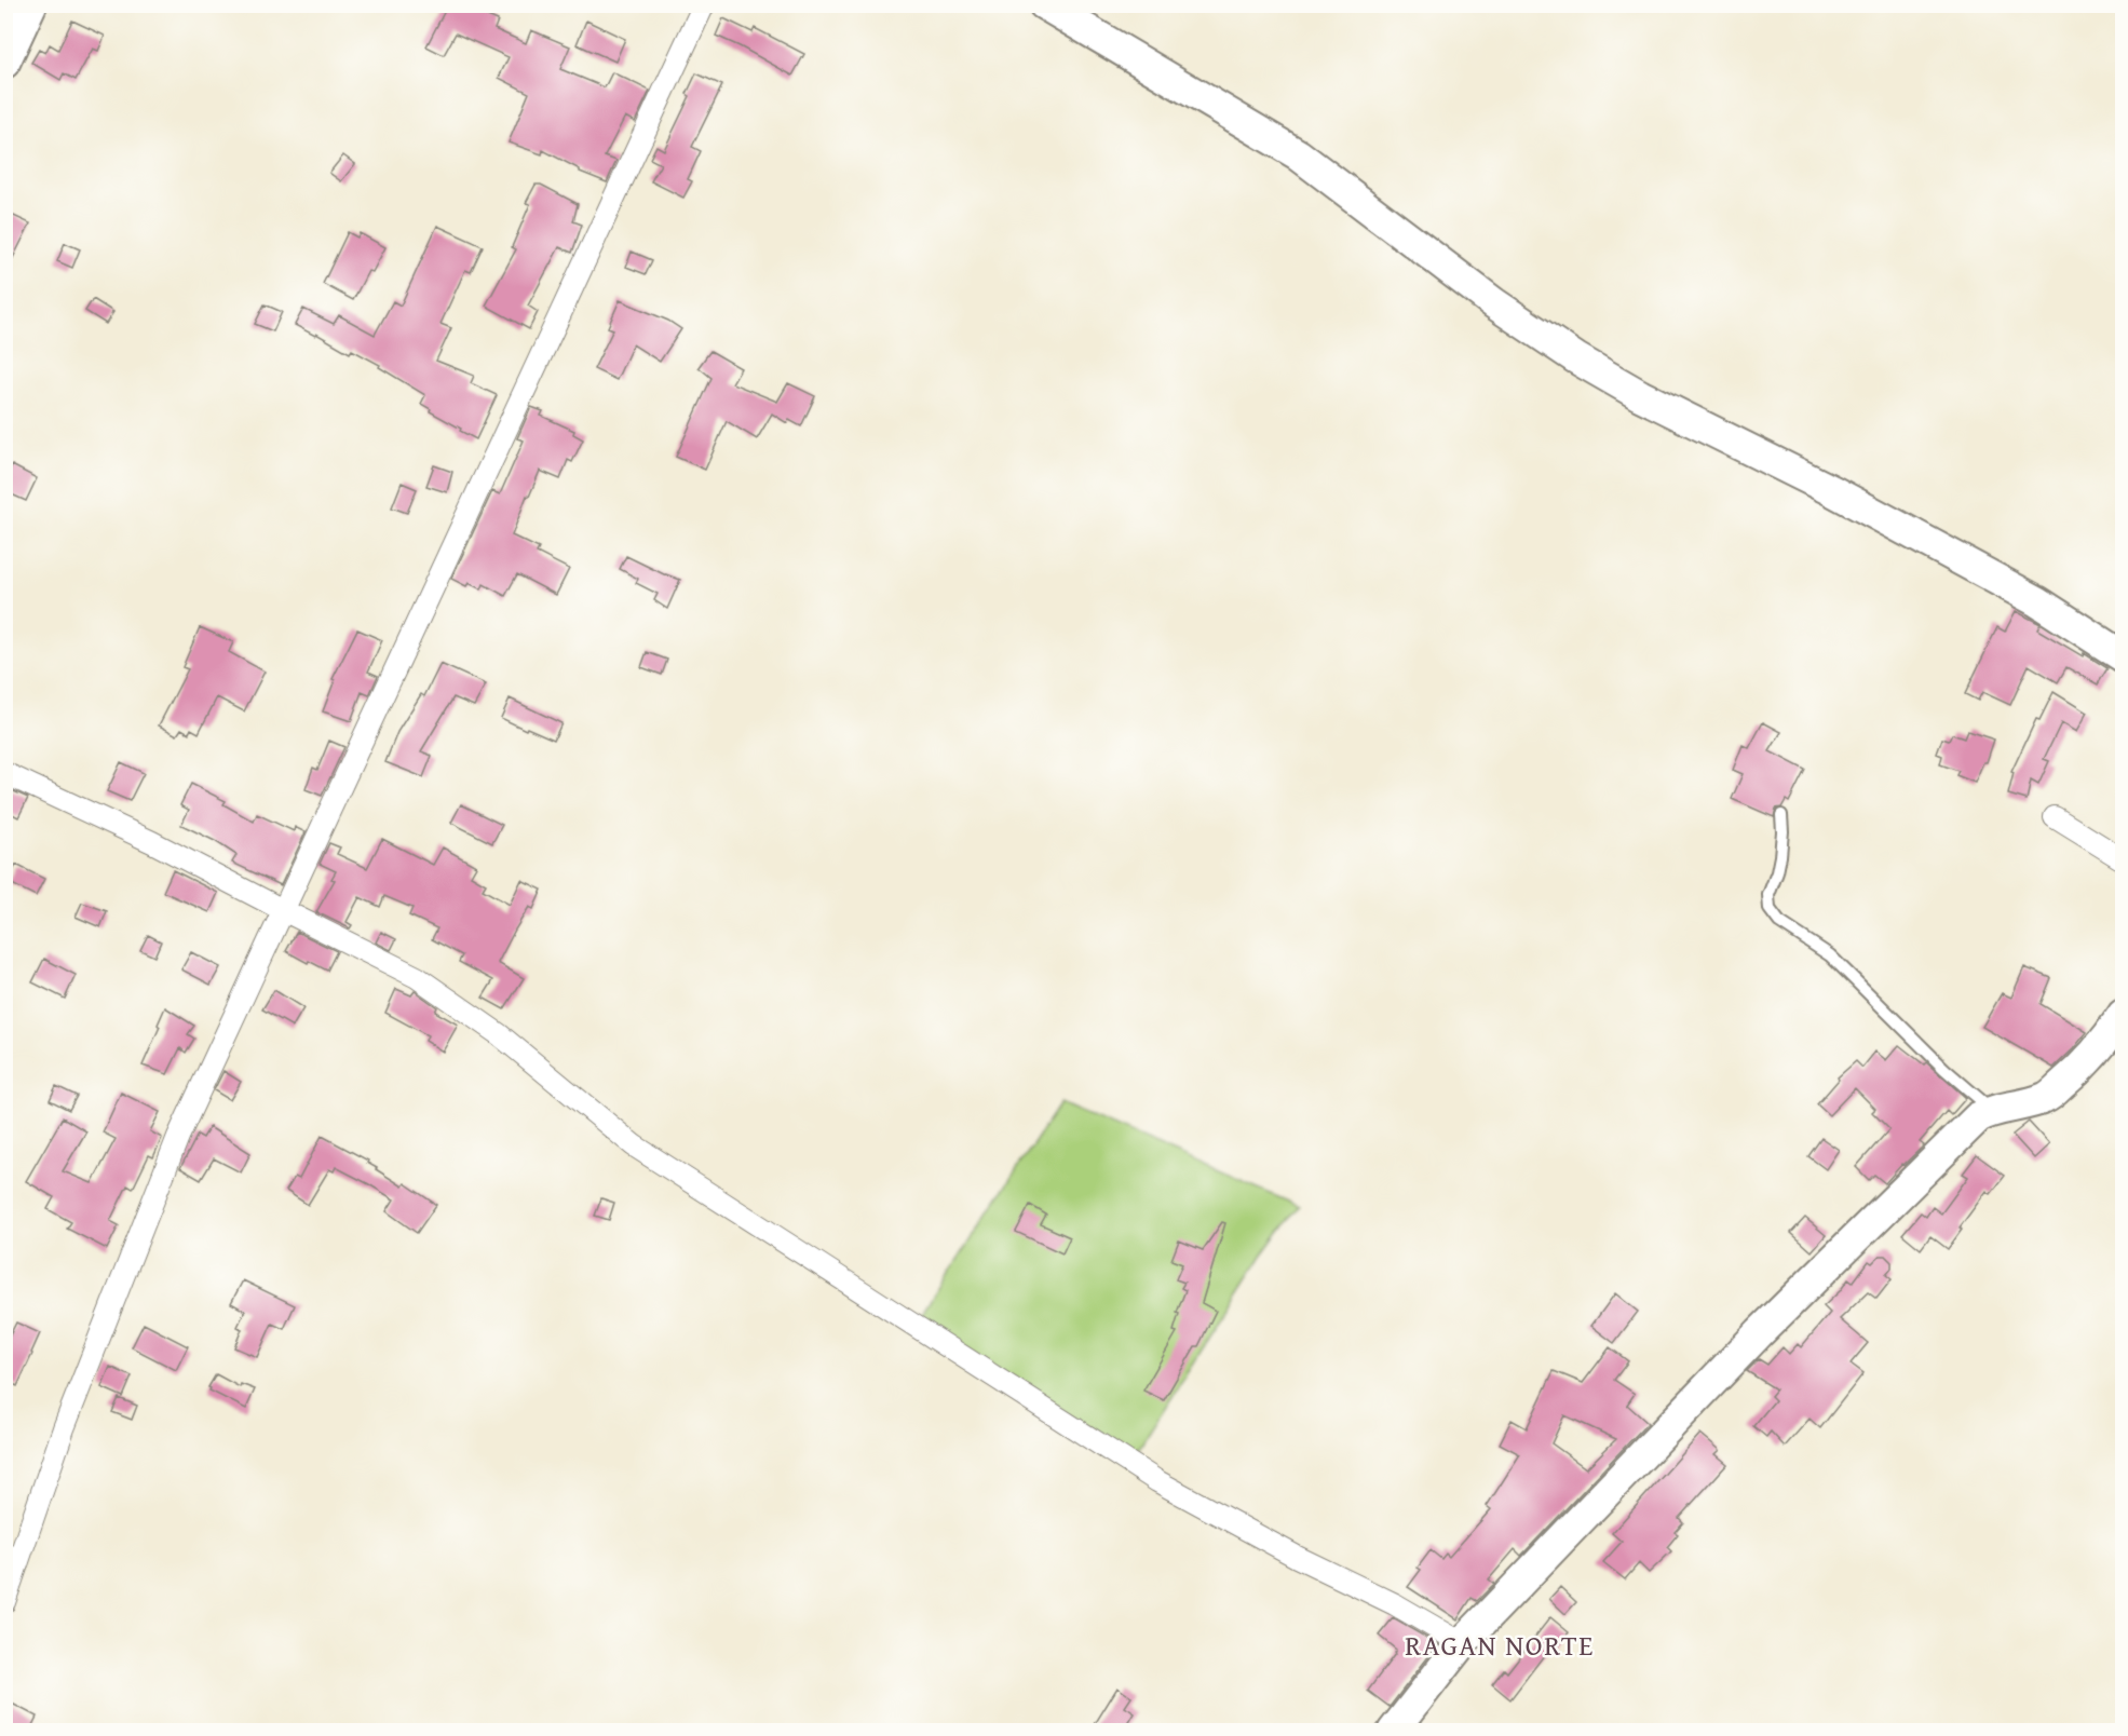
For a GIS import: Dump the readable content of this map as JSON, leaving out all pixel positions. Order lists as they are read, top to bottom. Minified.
{"districts":["RAGAN NORTE"]}
